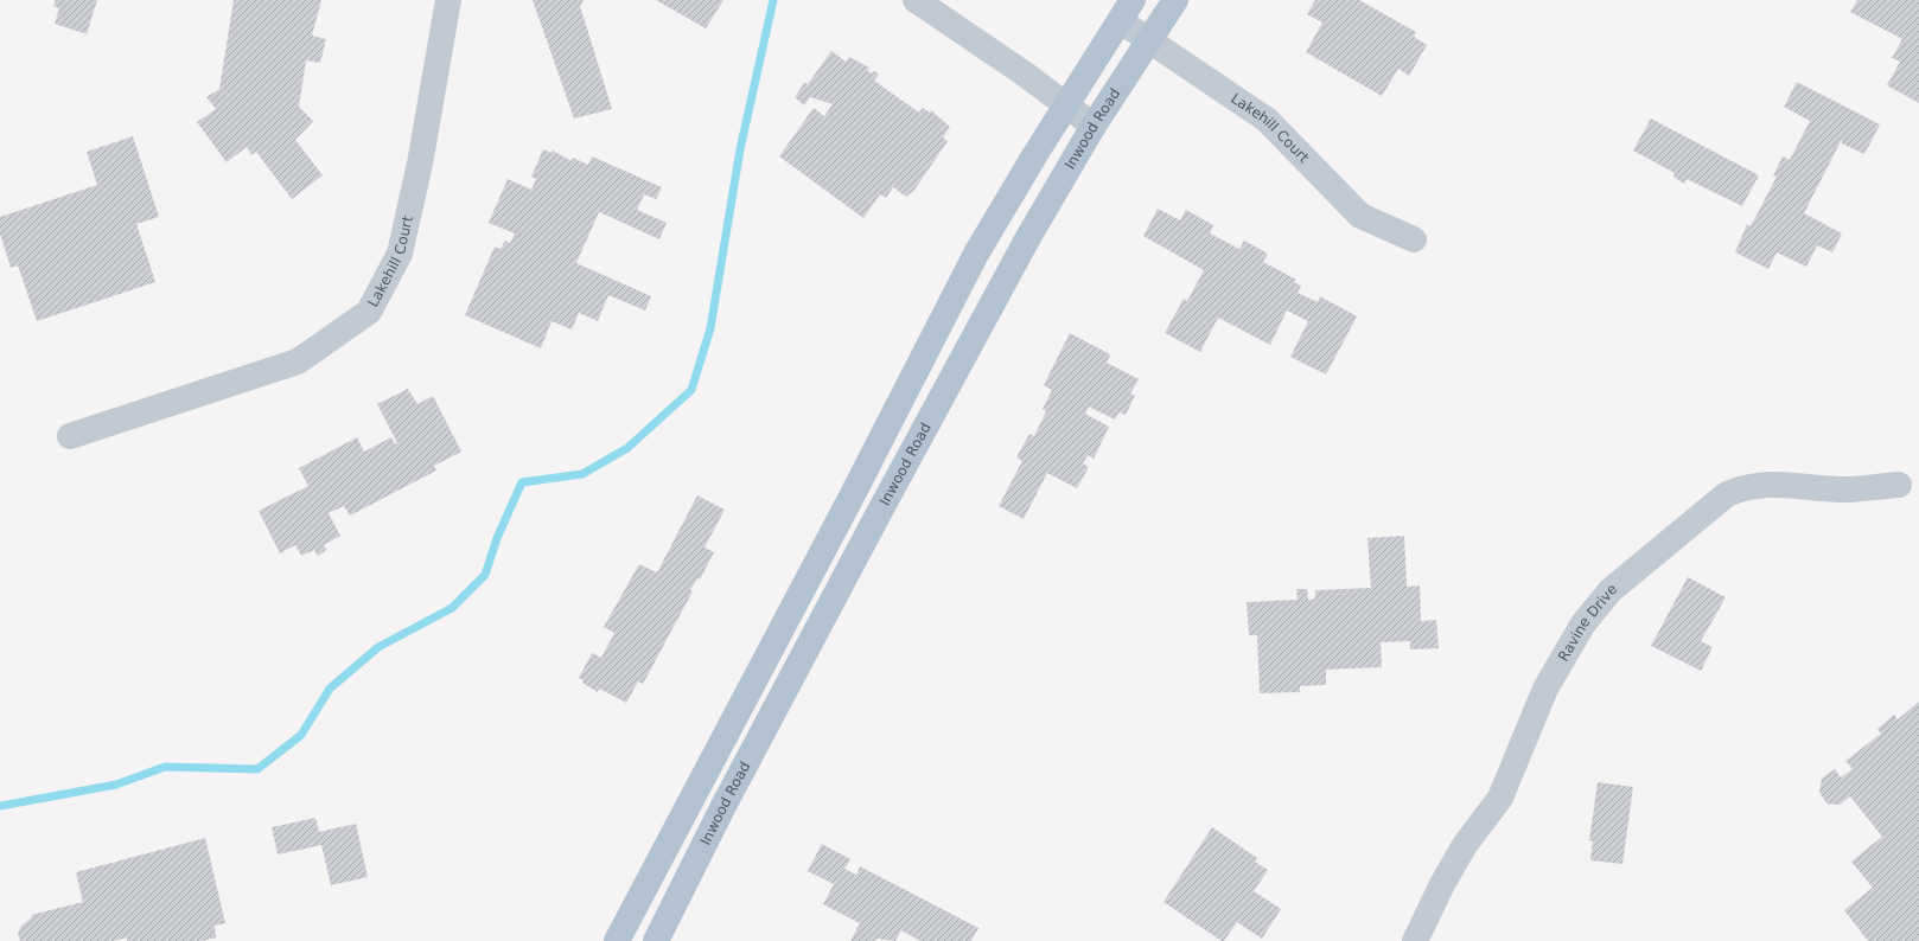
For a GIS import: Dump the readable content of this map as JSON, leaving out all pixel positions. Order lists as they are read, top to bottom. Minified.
{"streets":{"main road":["Inwood Road"],"street":["Lakehill Court","Ravine Drive"]},"crossings":[["Lakehill Court","Inwood Road"]]}
